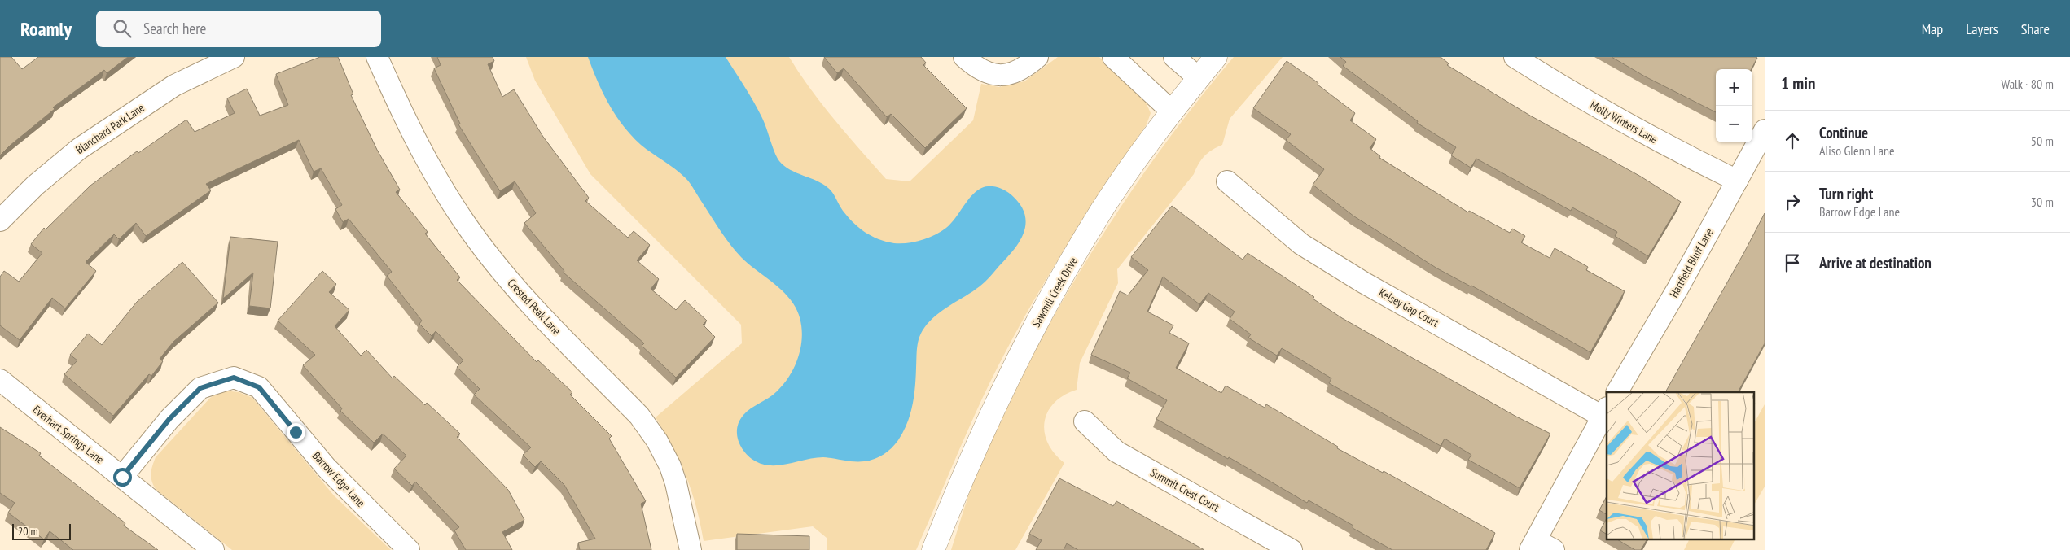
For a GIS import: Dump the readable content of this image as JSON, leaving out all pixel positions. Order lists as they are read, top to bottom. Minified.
{"streets":{"street":["Molly Winters Lane","Blanchard Park Lane","Hartfield Bluff Lane","Sawmill Creek Drive","Crested Peak Lane","Kelsey Gap Court","Everhart Springs Lane","Barrow Edge Lane","Summit Crest Court"]},"crossings":[["Molly Winters Lane","Hartfield Bluff Lane"],["Everhart Springs Lane","Barrow Edge Lane"]],"scale_bar":"20 m","page":{"header":"Roamly","search":"Search here","nav":["Map","Layers","Share"],"heading":["1 min","Walk · 80 m"],"map_buttons":["+","−"],"list":[["Continue","Aliso Glenn Lane","50 m"],["Turn right","Barrow Edge Lane","30 m"],"Arrive at destination"],"scale":"20 m"}}
